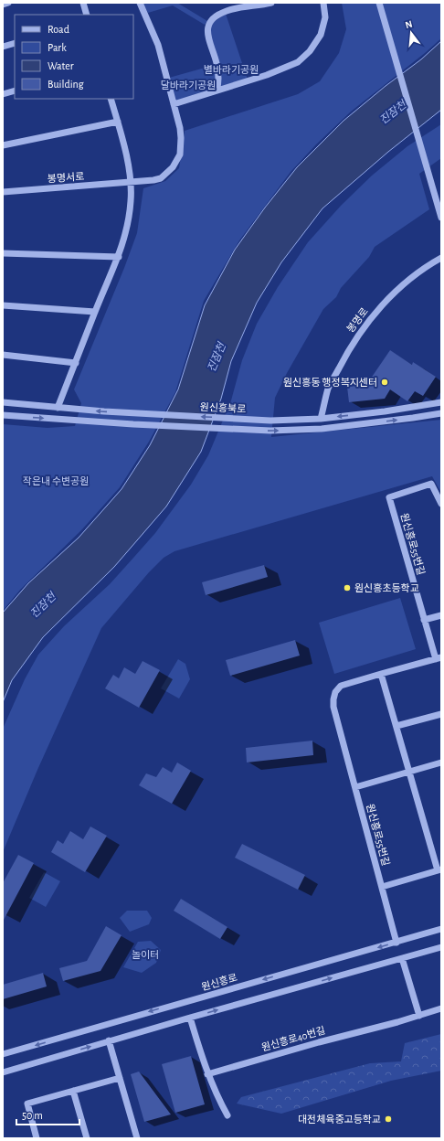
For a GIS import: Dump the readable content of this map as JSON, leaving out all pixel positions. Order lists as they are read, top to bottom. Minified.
{"streets":{"street":["봉명서로","봉명로","원신흥북로","원신흥로55번길","원신흥로","원신흥로40번길"]},"crossings":[["봉명로","원신흥북로"],["원신흥로55번길","원신흥로"]],"water":["진잠천"],"parks":["별바라기공원","달바라기공원","작은내 수변공원","놀이터"],"places":["원신흥동 행정복지센터","원신흥초등학교","대전체육중고등학교"],"legend":["Road","Park","Water","Building"],"scale_bar":"50 m","north":"top"}
